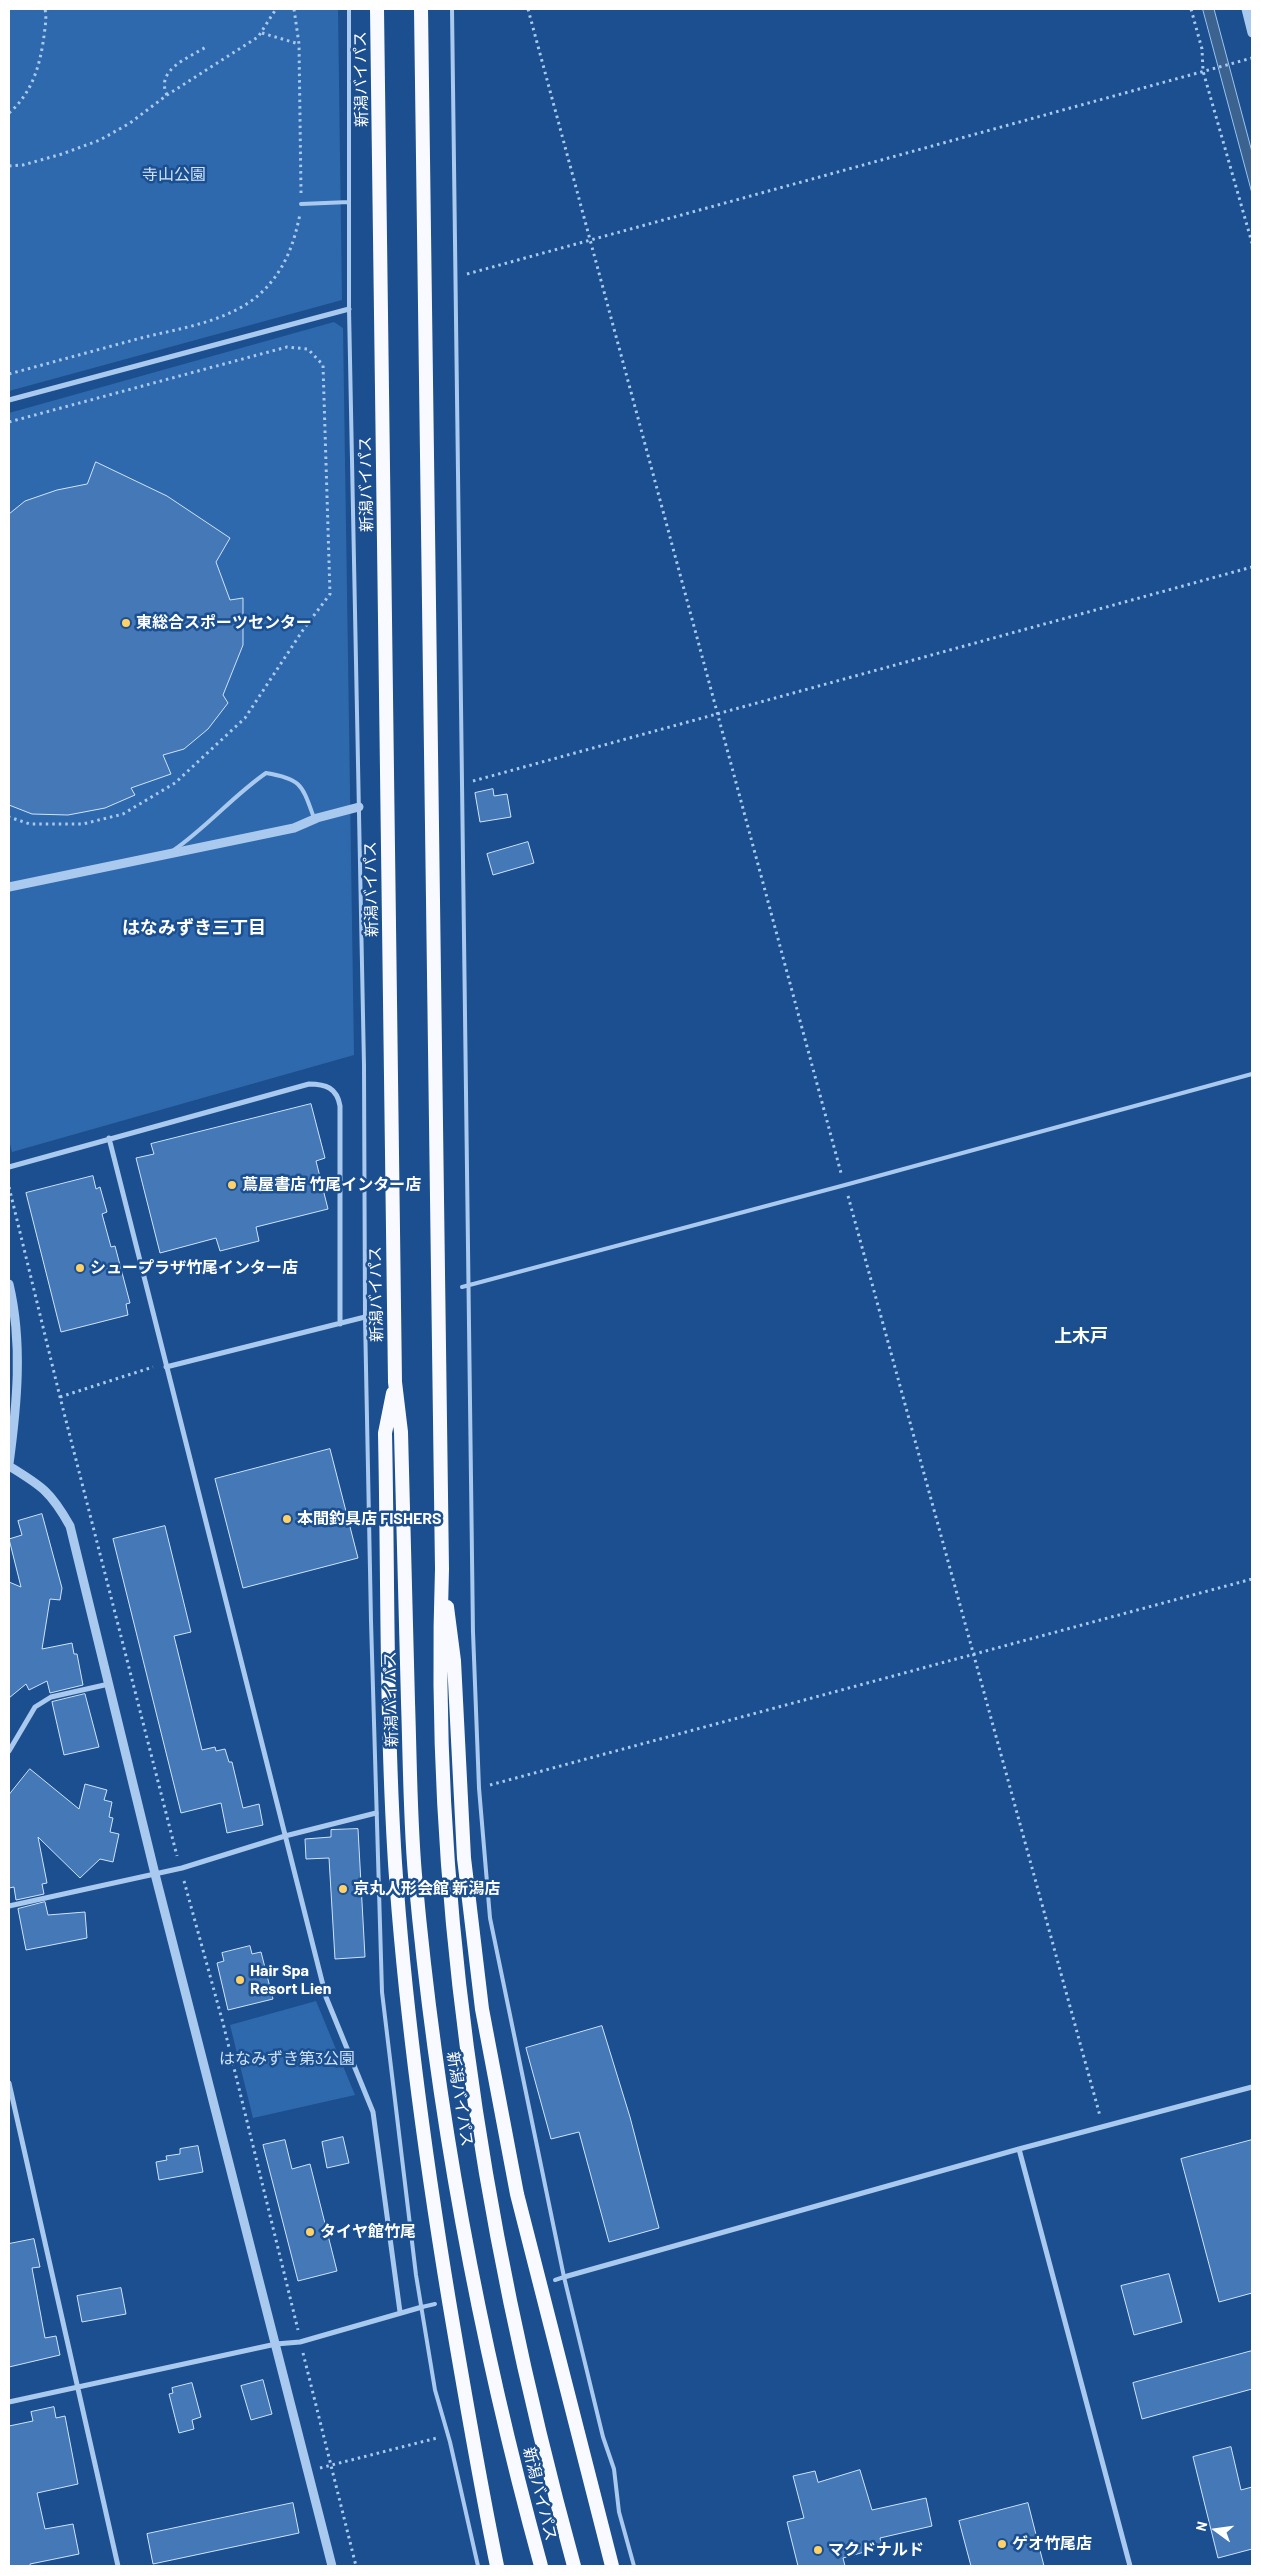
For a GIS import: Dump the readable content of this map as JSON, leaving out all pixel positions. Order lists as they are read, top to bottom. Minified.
{"streets":{"highway":["新潟バイパス"]},"districts":["はなみずき三丁目","上木戸"],"parks":["寺山公園","はなみずき第3公園"],"places":["東総合スポーツセンター","蔦屋書店 竹尾インター店","シュープラザ竹尾インター店","本間釣具店 FISHERS","京丸人形会館 新潟店","Hair Spa Resort Lien","タイヤ館竹尾","ゲオ竹尾店","マクドナルド"],"north":"left"}
